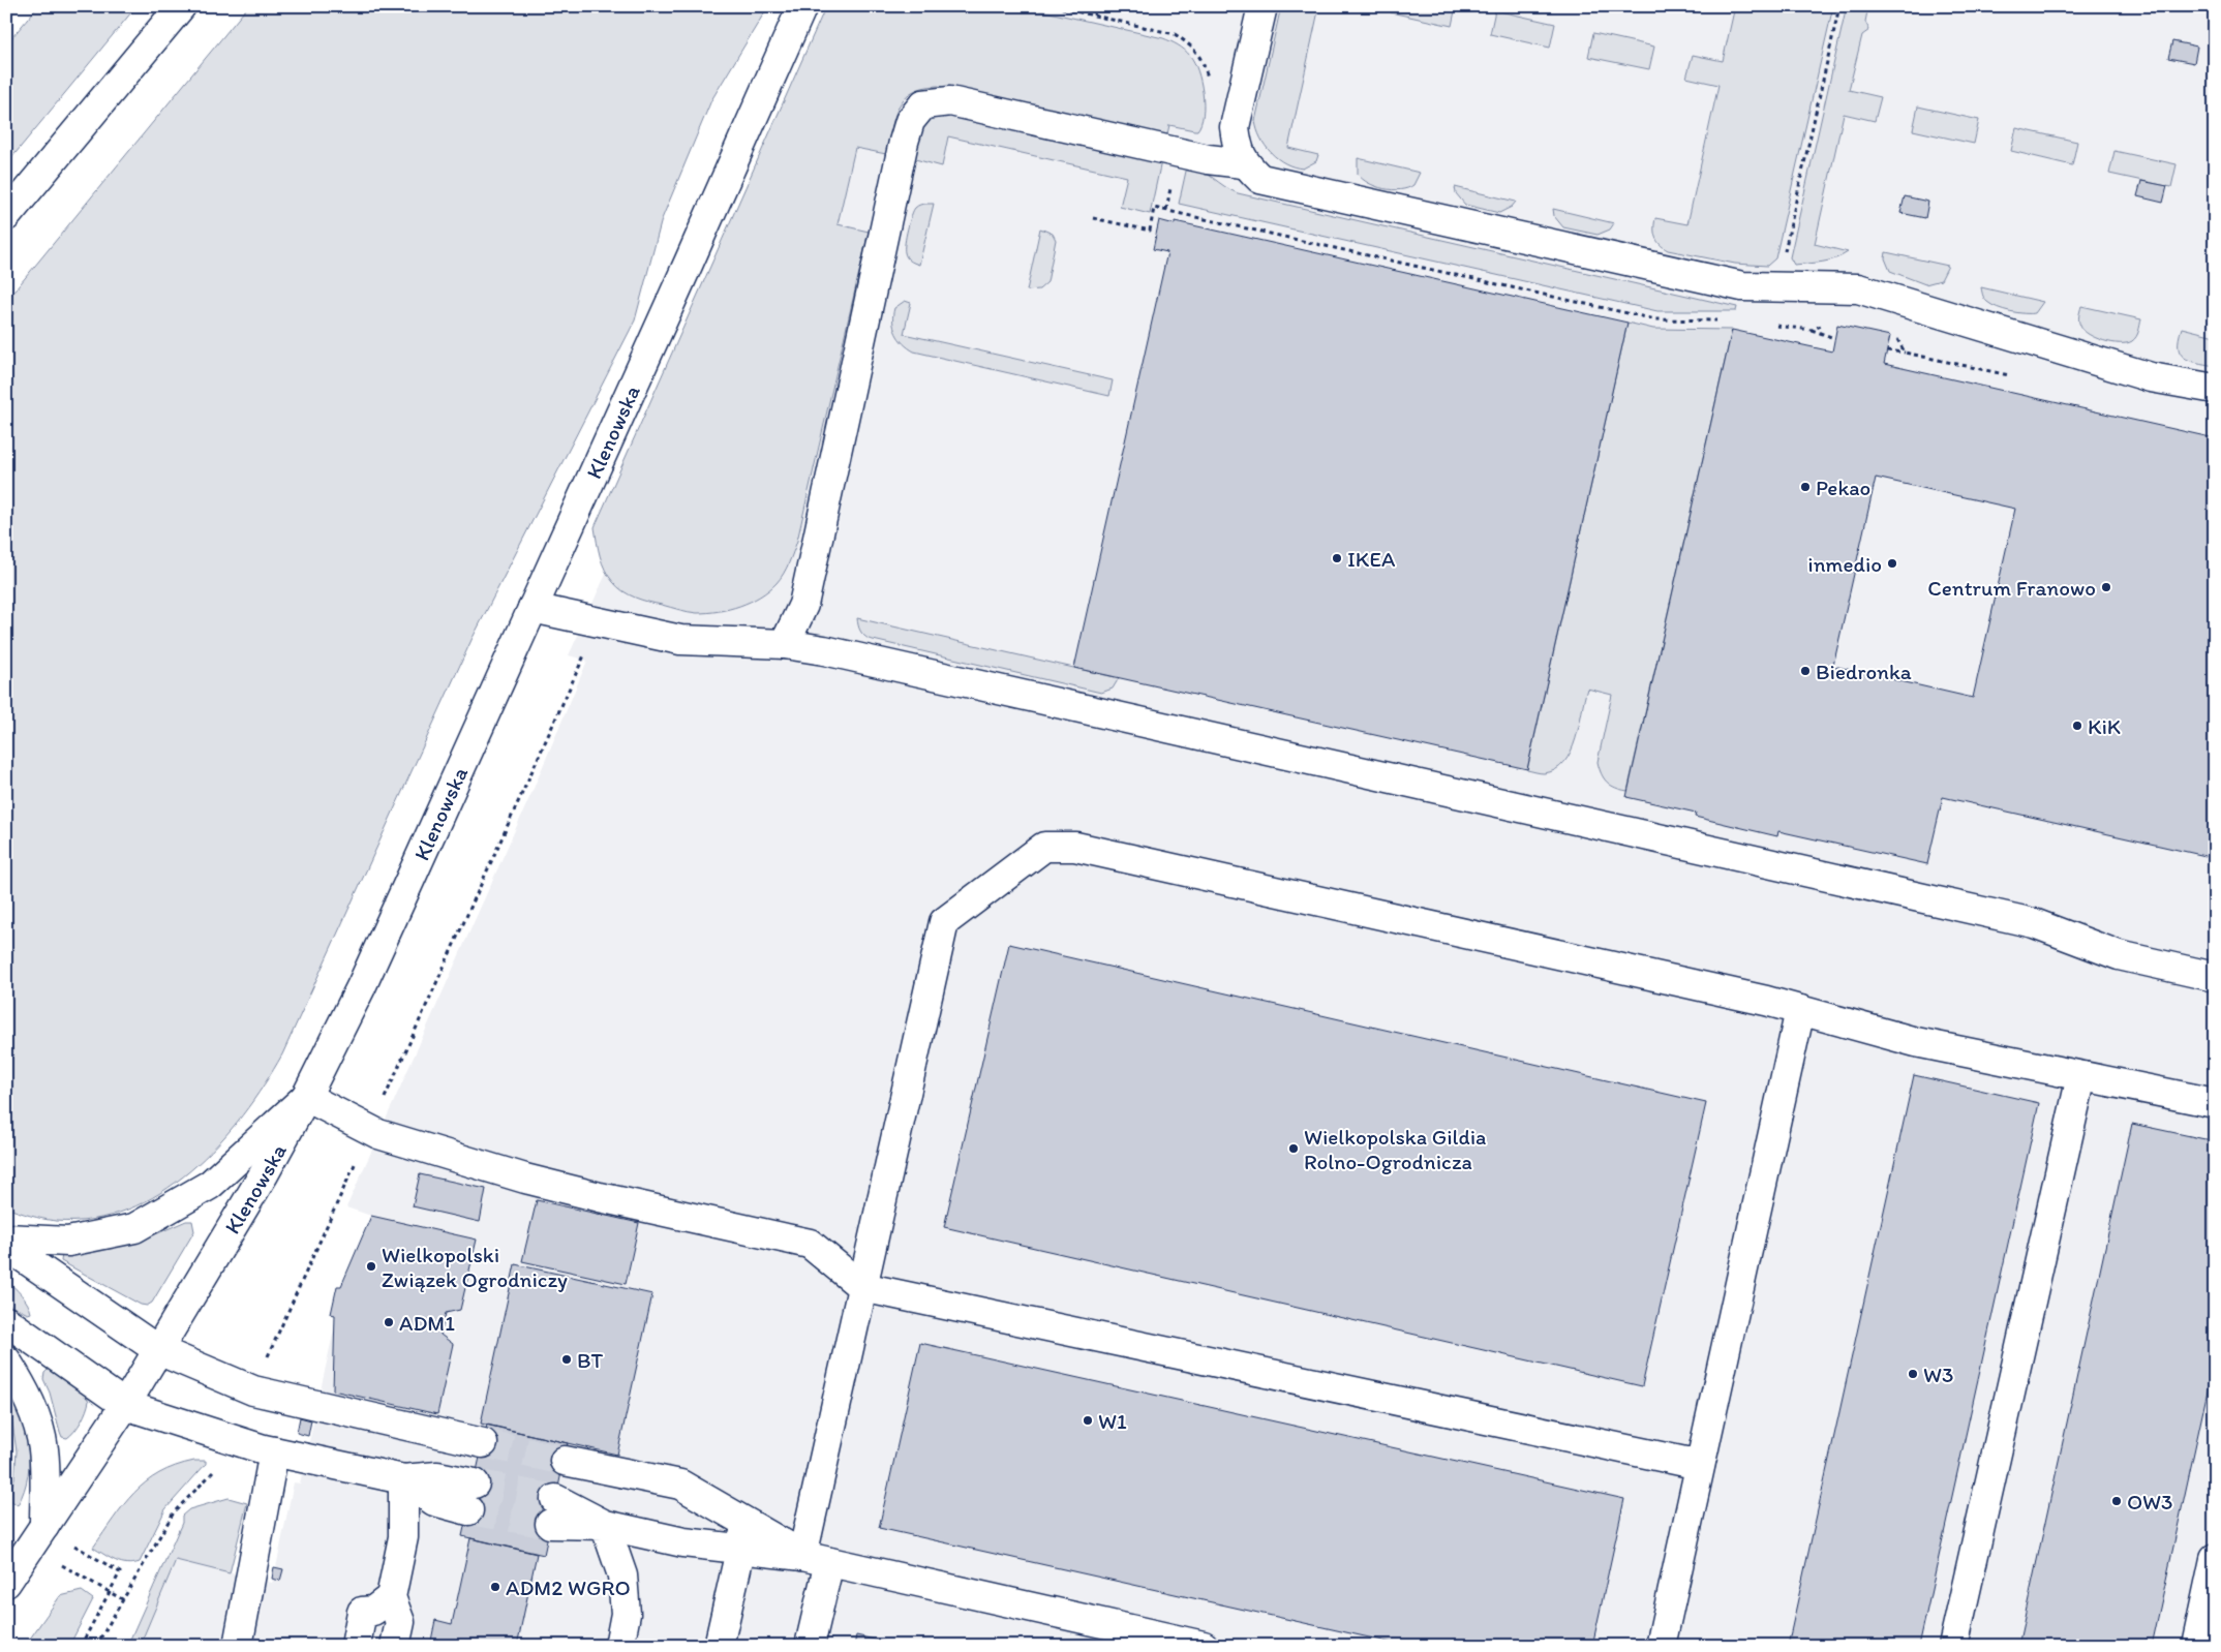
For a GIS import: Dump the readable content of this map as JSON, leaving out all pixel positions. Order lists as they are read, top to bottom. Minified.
{"streets":{"street":["Klenowska"]},"places":["Pekao","IKEA","inmedio","Centrum Franowo","Biedronka","KiK","Wielkopolska Gildia Rolno-Ogrodnicza","Wielkopolski Związek Ogrodniczy","ADM1","BT","W3","W1","OW3","ADM2 WGRO"]}
